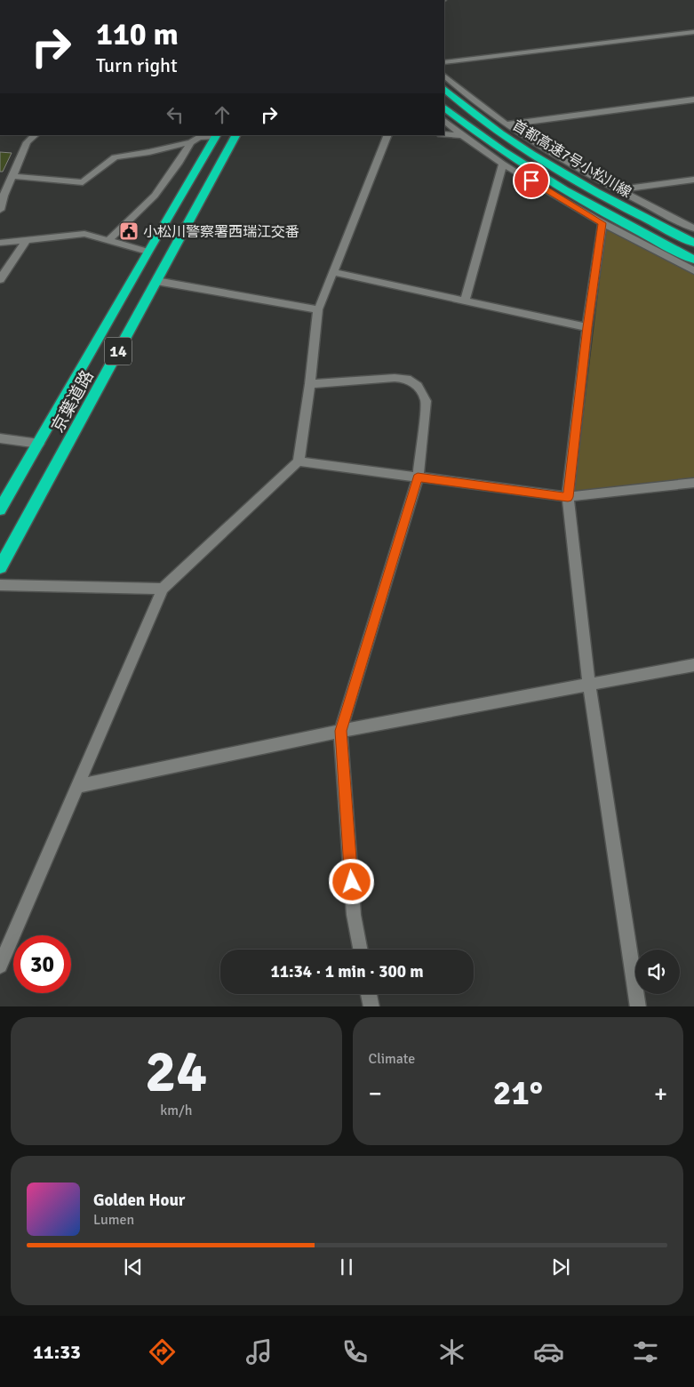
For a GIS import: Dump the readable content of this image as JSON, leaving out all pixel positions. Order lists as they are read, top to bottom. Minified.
{"streets":{"highway":["首都高速7号小松川線","14","京葉道路"]},"places":{"public building":["小松川警察署西瑞江交番"]},"page":{"turn":["110 m","Turn right"],"limit":"30","trip":"11:34 · 1 min · 300 m","tile":[["24","km/h"],"Climate"],"heat":["−","21°","+"],"song":["Golden Hour","Lumen"],"tabs":"11:33"}}
